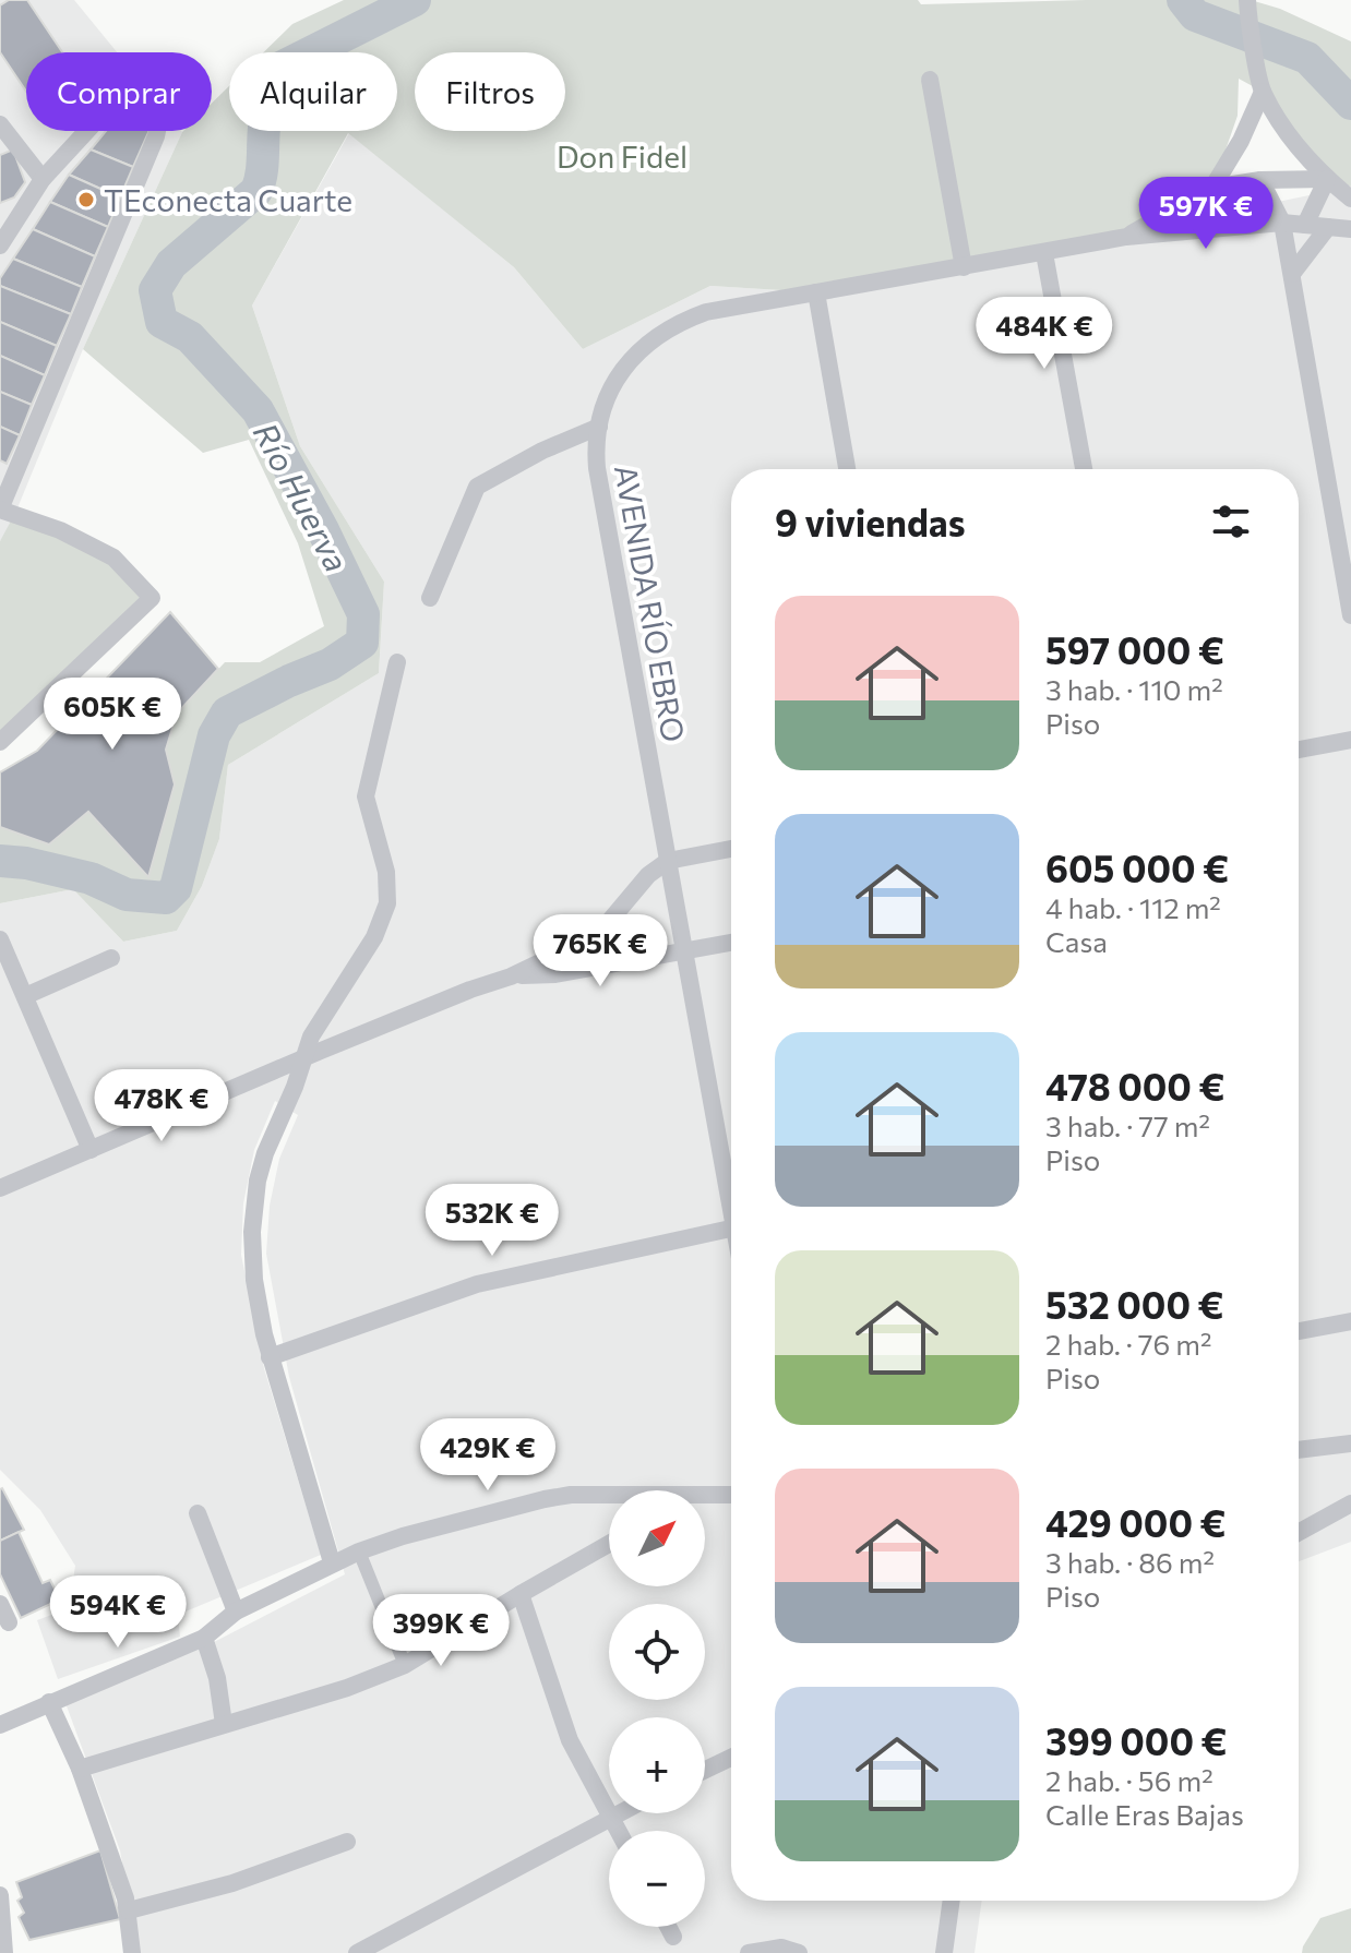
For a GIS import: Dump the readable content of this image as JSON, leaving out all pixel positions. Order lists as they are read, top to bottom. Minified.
{"streets":{"street":["AVENIDA RÍO EBRO"]},"water":["Río Huerva"],"parks":["Don Fidel"],"places":["TEconecta Cuarte"],"north":"top right","page":{"chip":["Comprar","Alquilar","Filtros"],"price":["597K €","484K €","605K €","765K €","478K €","532K €","429K €","594K €","399K €"],"heading":"9 viviendas","list":[{"name":"597 000 €","note":"3 hab. · 110 m² · Piso"},{"name":"605 000 €","note":"4 hab. · 112 m² · Casa"},{"name":"478 000 €","note":"3 hab. · 77 m² · Piso"},{"name":"532 000 €","note":"2 hab. · 76 m² · Piso"},{"name":"429 000 €","note":"3 hab. · 86 m² · Piso"},{"name":"399 000 €","note":"2 hab. · 56 m² · Calle Eras Bajas"}],"map_buttons":["+","−"]}}
